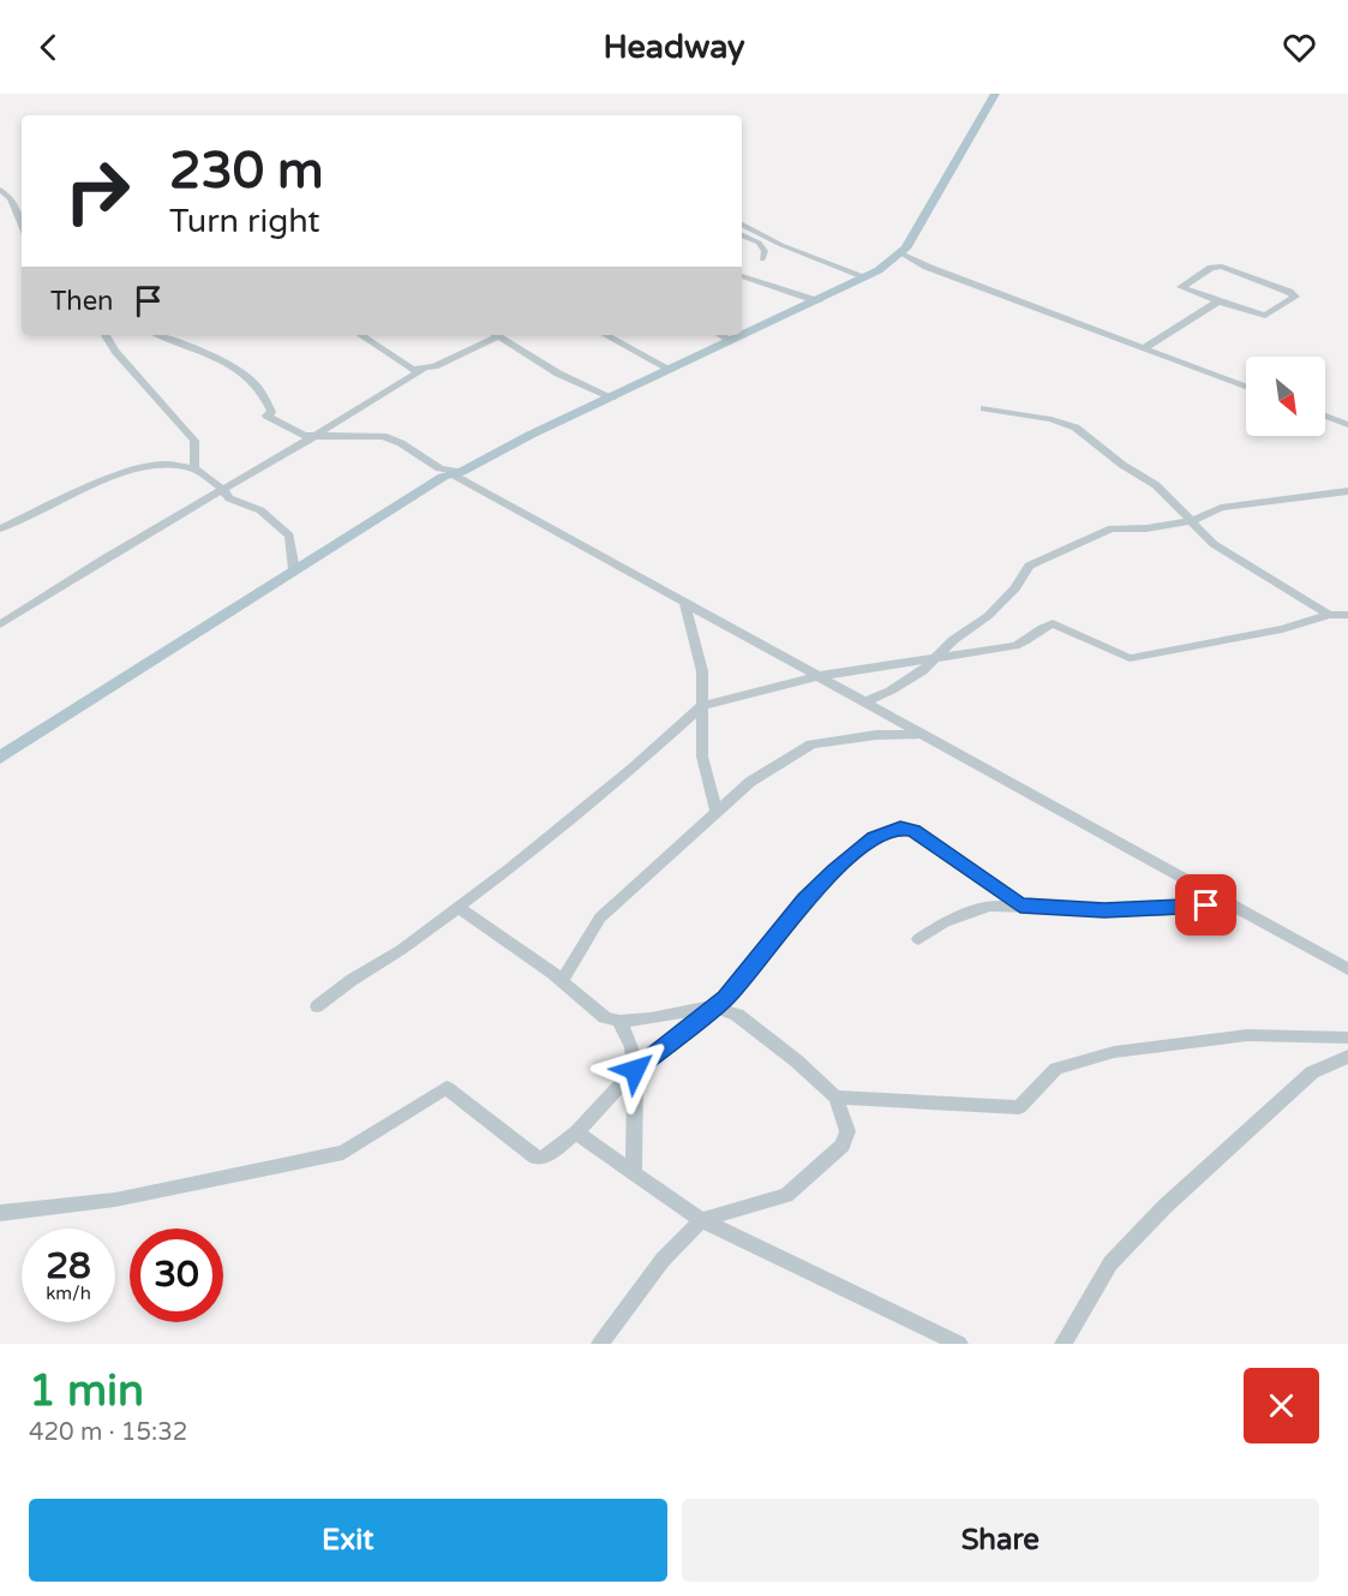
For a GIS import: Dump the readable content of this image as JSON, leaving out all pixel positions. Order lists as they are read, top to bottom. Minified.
{"north":"bottom right","page":{"header":"Headway","turn":["230 m","Turn right"],"then":"Then","speed":"28 km/h","limit":"30","heading":["1 min","420 m · 15:32"],"buttons":["Exit","Share"]}}
